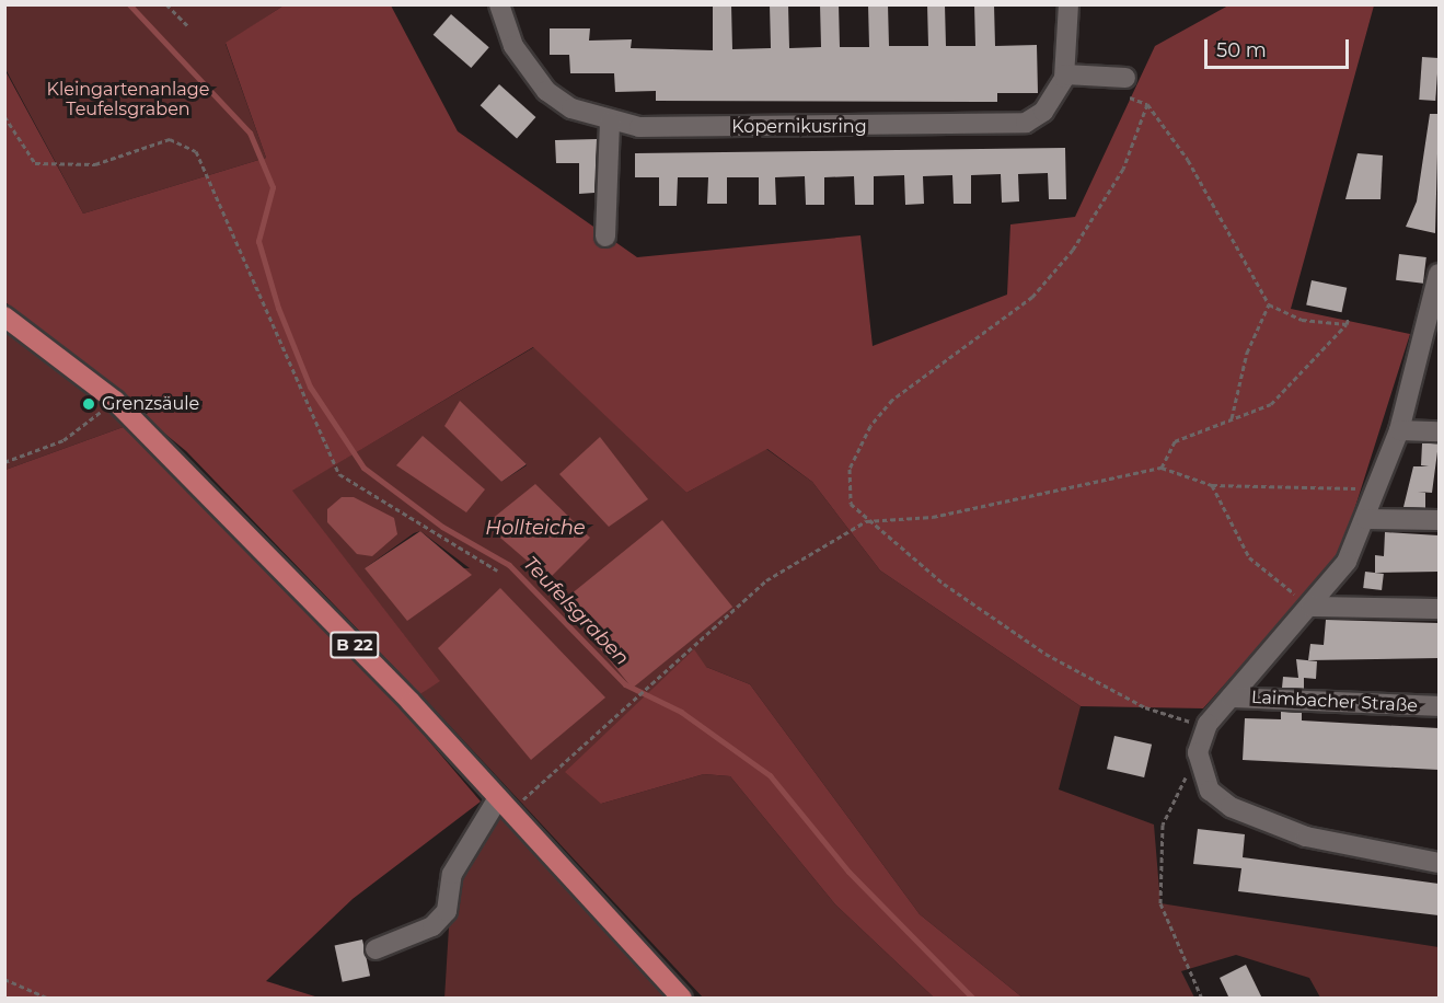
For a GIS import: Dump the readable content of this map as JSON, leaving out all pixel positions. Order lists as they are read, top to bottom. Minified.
{"streets":{"main road":["B 22"],"street":["Kopernikusring","Laimbacher Straße"]},"water":["Hollteiche","Teufelsgraben"],"parks":["Kleingartenanlage Teufelsgraben"],"places":["Grenzsäule"],"scale_bar":"50 m"}
